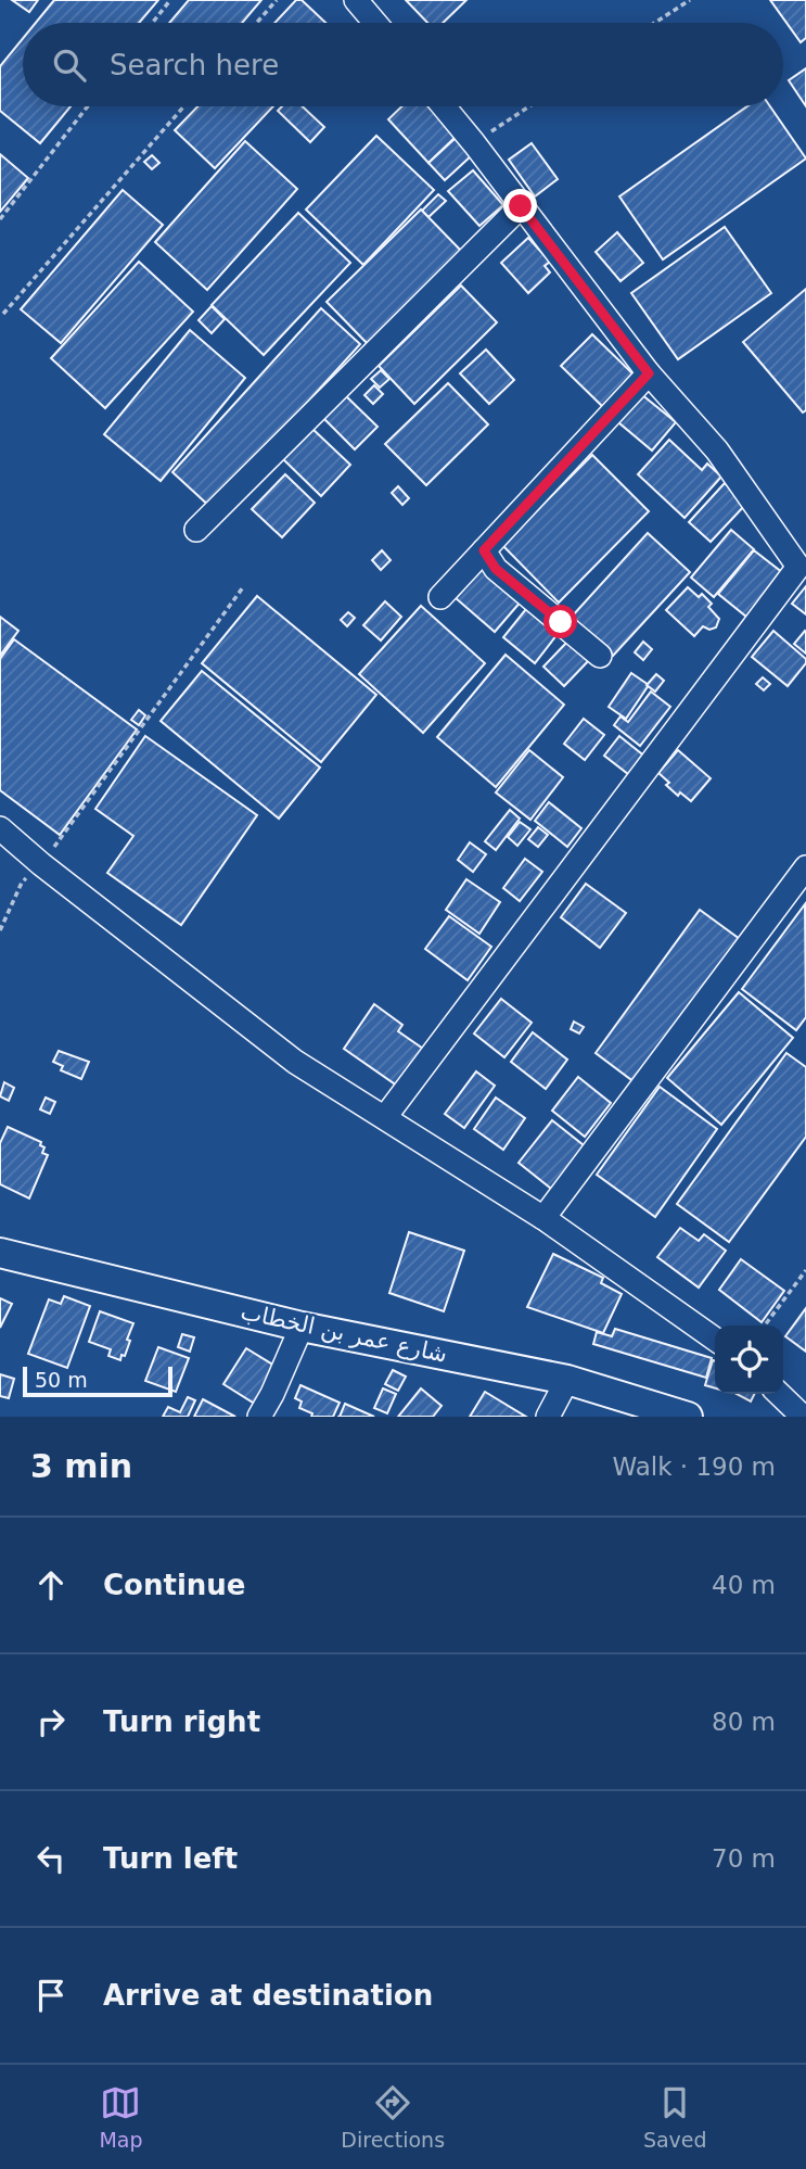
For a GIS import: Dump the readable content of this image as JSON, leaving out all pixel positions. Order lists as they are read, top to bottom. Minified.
{"streets":{"main road":["شارع عمر بن الخطاب"]},"scale_bar":"50 m","page":{"search":"Search here","scale":"50 m","heading":["3 min","Walk · 190 m"],"list":[["Continue","40 m"],["Turn right","80 m"],["Turn left","70 m"],"Arrive at destination"],"nav":["Map","Directions","Saved"]}}
